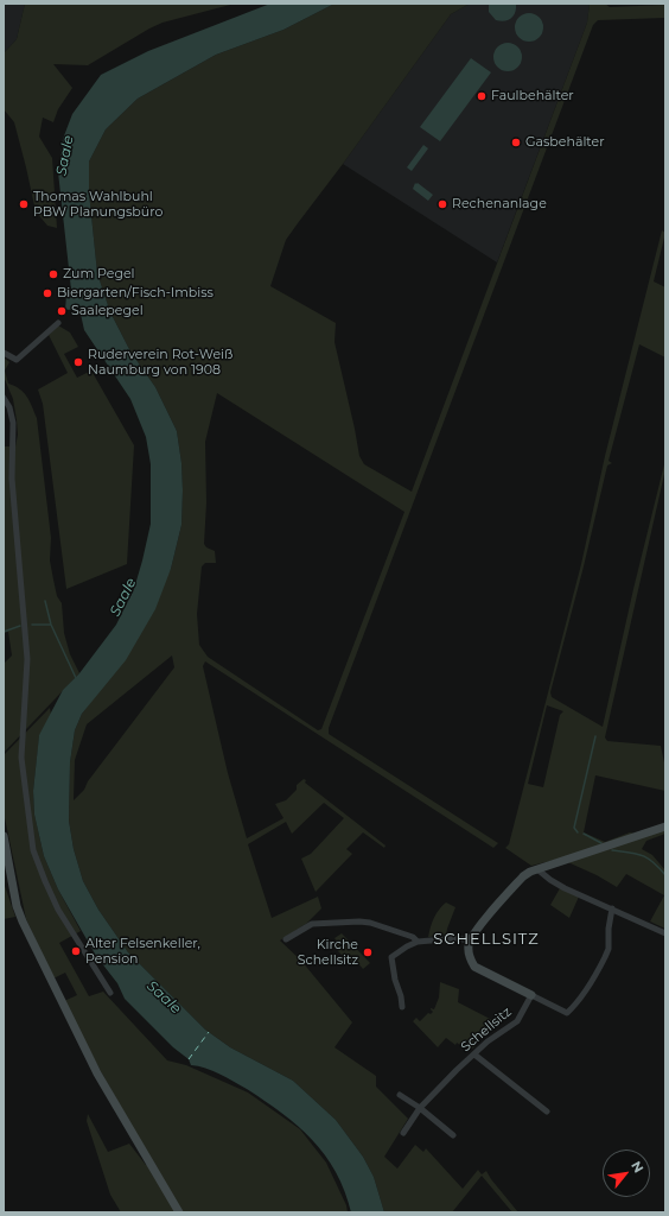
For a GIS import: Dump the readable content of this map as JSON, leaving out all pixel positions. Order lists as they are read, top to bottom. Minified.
{"streets":{"street":["Schellsitz"]},"districts":["SCHELLSITZ"],"water":["Saale"],"places":["Faulbehälter","Gasbehälter","Thomas Wahlbuhl PBW Planungsbüro","Rechenanlage","Zum Pegel","Biergarten/Fisch-Imbiss","Saalepegel","Ruderverein Rot-Weiß Naumburg von 1908","Alter Felsenkeller, Pension","Kirche Schellsitz"],"north":"top right"}
